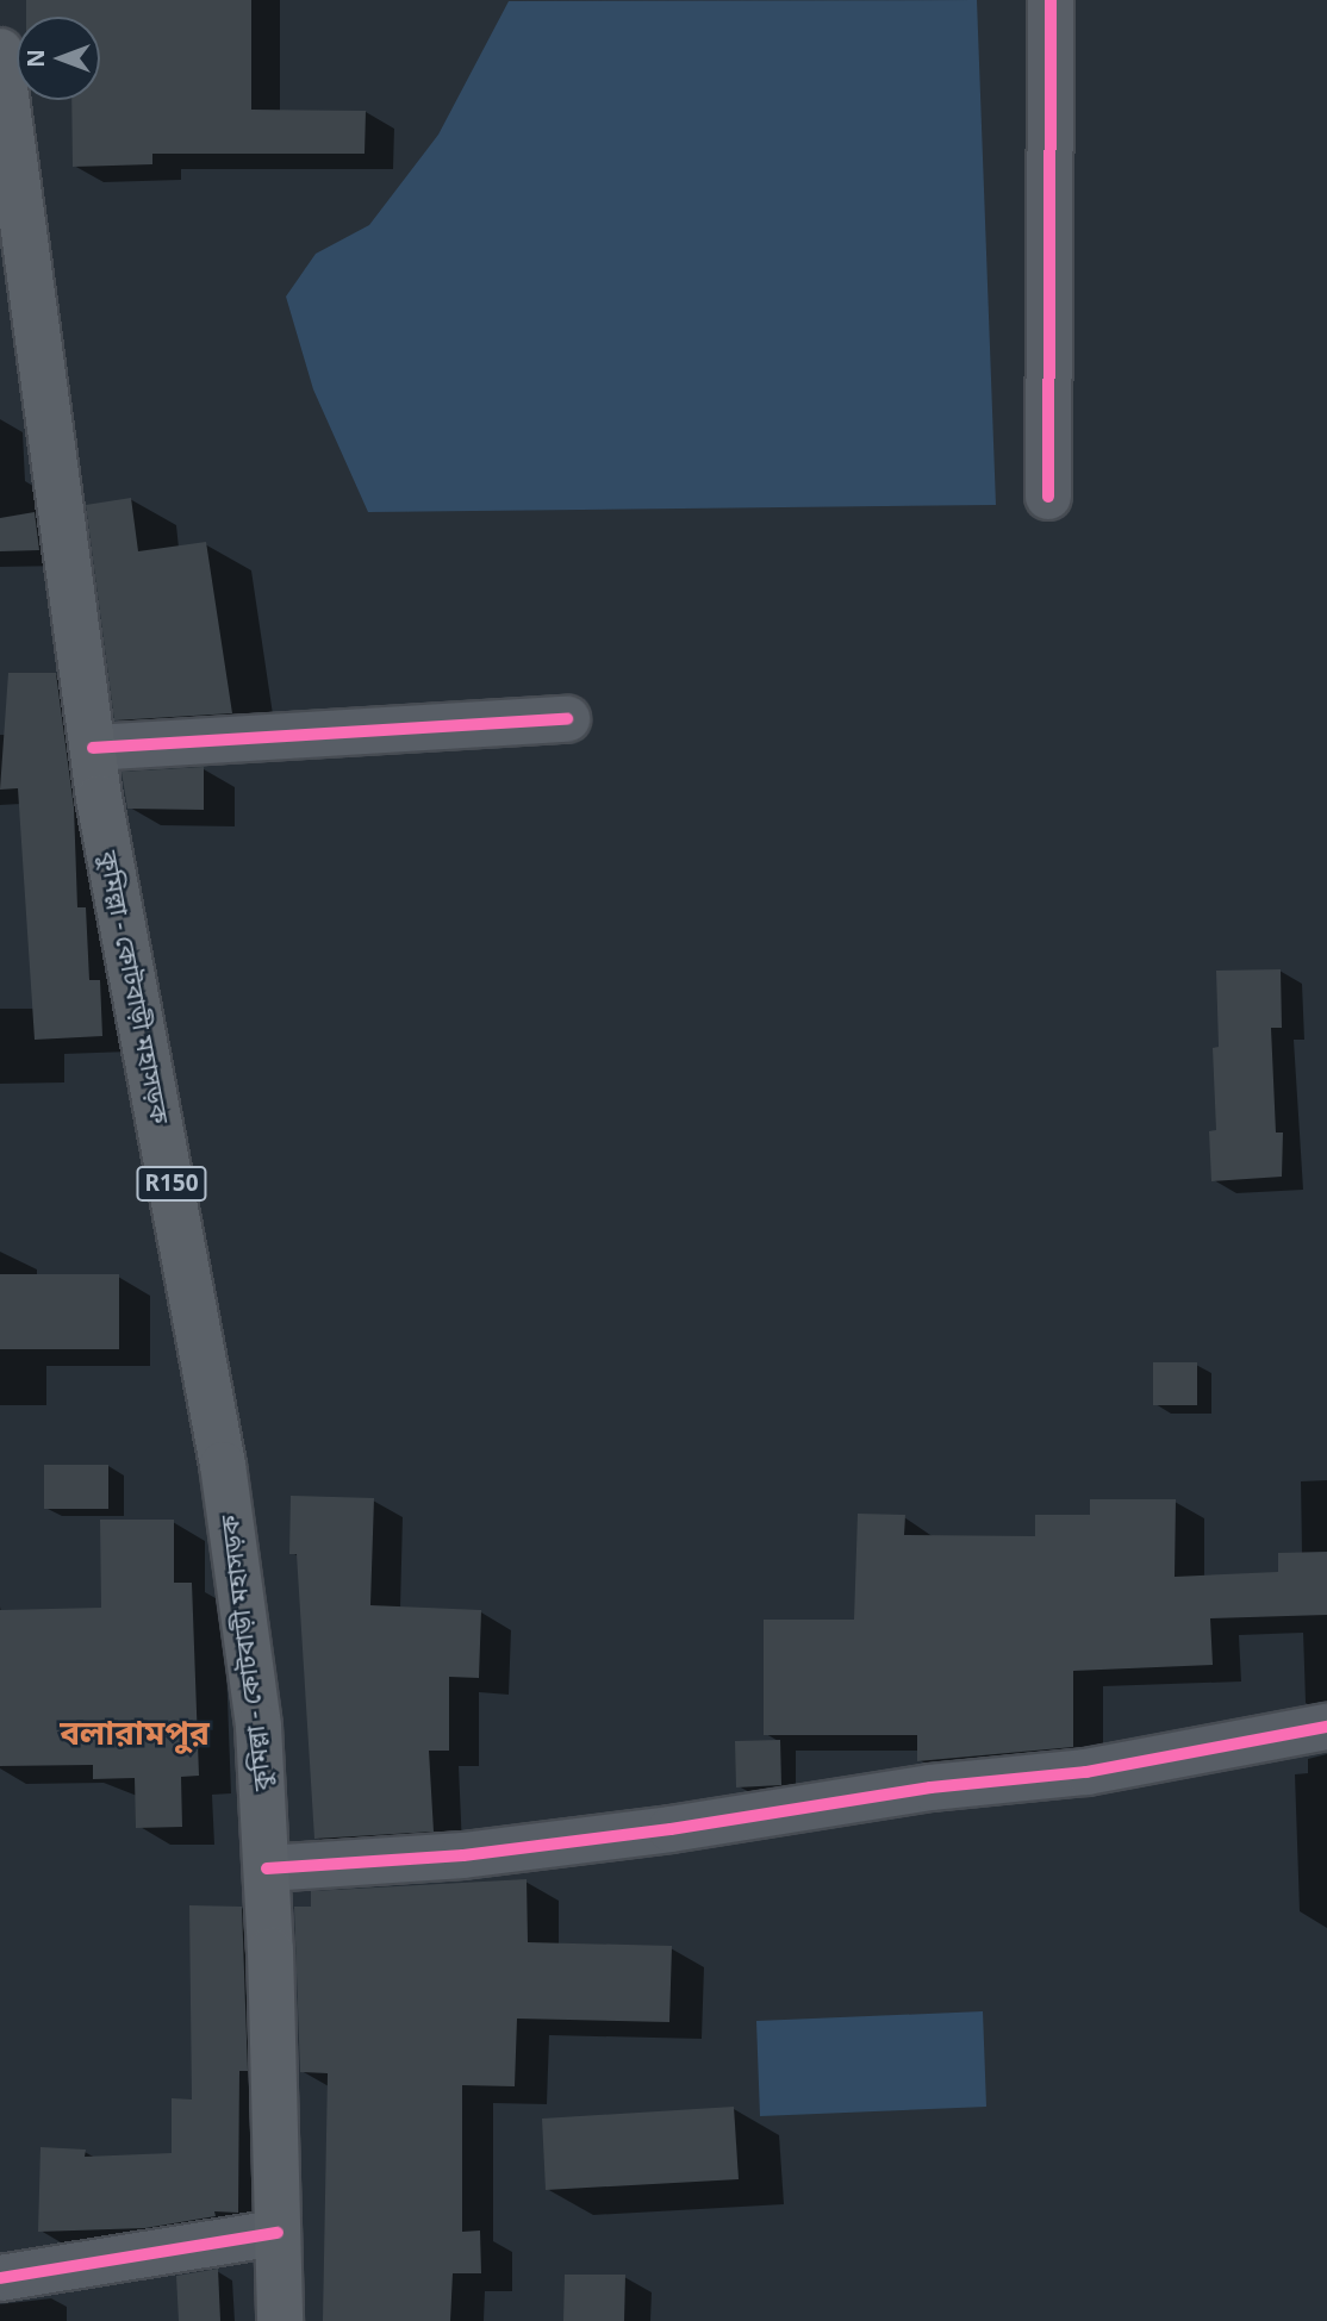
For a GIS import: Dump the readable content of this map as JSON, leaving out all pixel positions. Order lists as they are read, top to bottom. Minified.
{"streets":{"main road":["কুমিল্লা - কোটবাড়ী মহাসড়ক","R150"]},"districts":["বলারামপুর"],"north":"left"}
